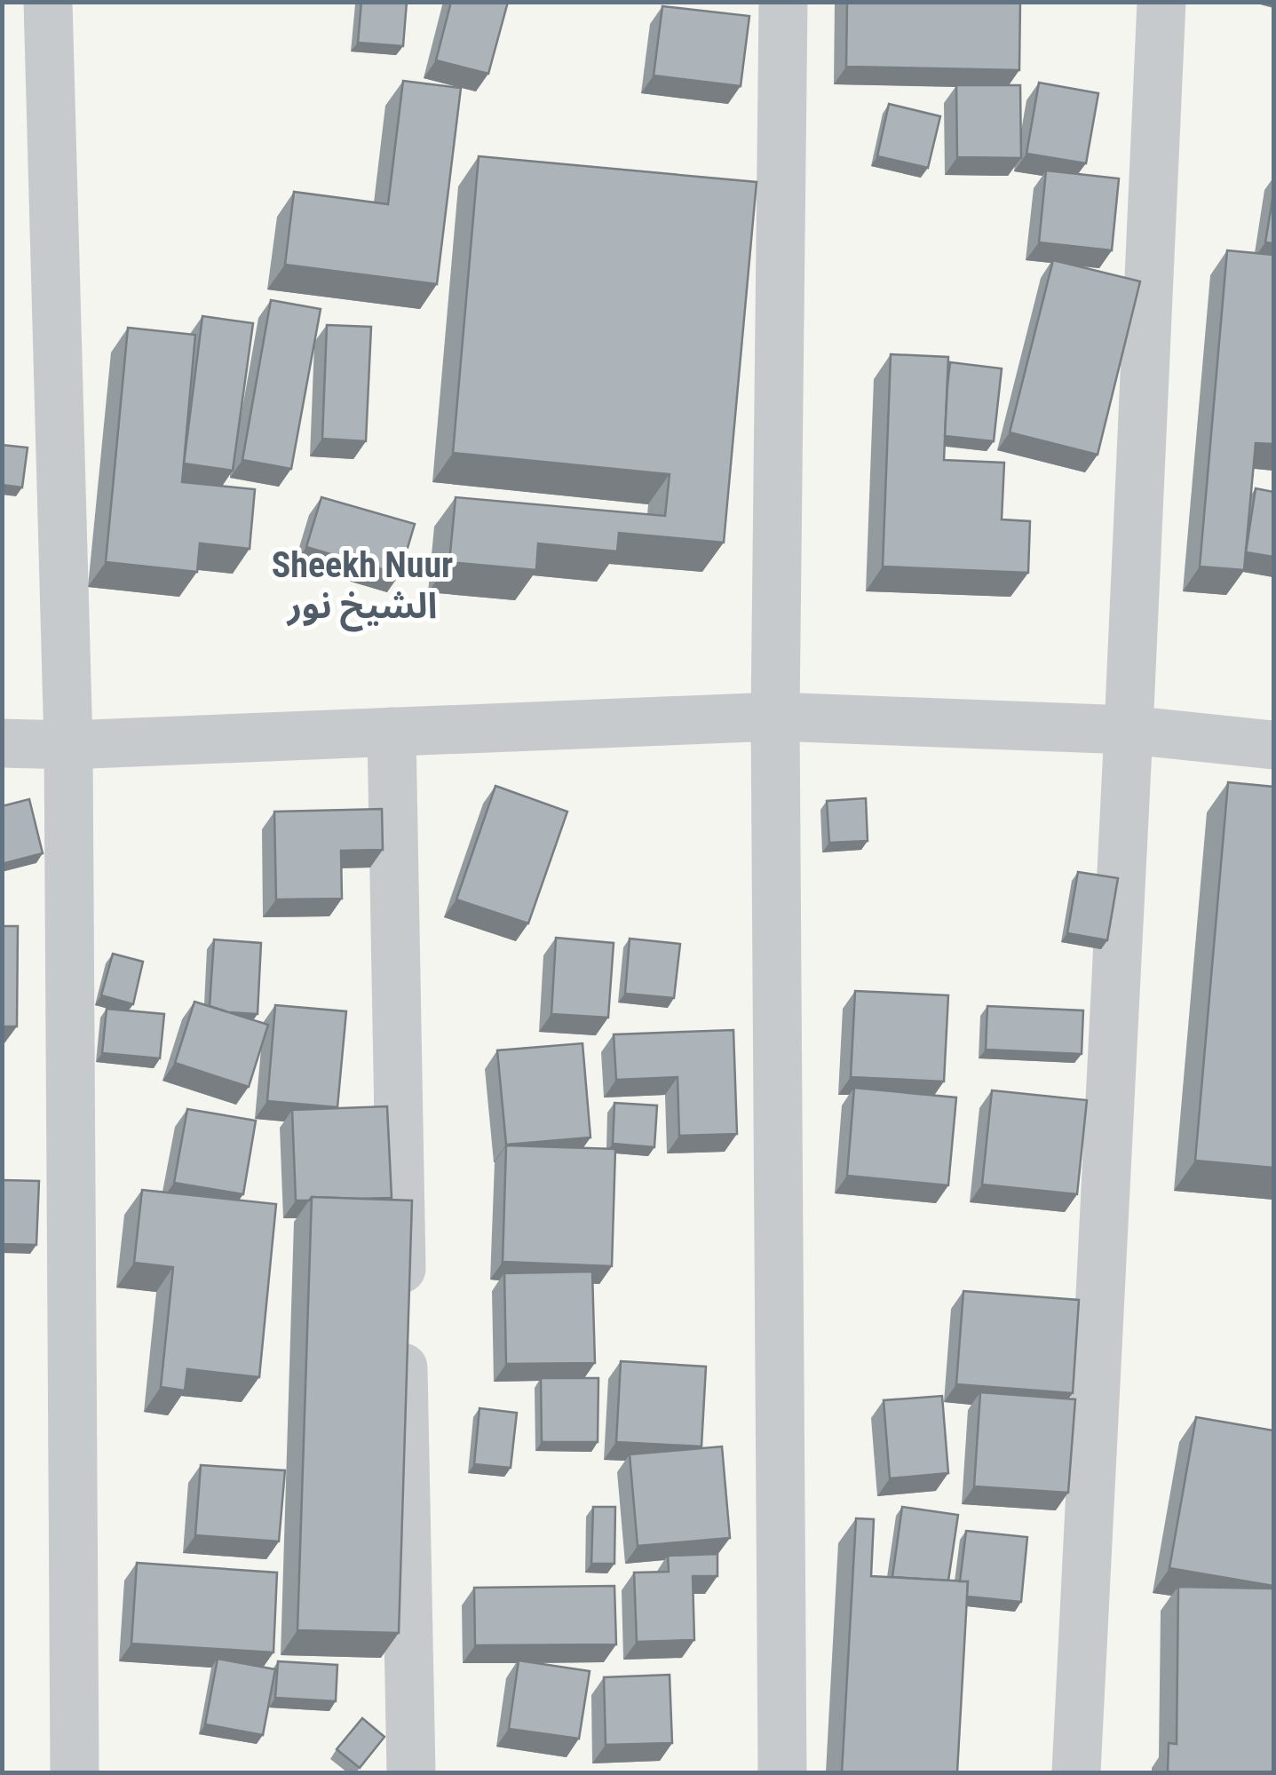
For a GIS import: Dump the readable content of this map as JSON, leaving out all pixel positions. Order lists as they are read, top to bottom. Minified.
{"districts":["Sheekh Nuur الشيخ نور"]}
